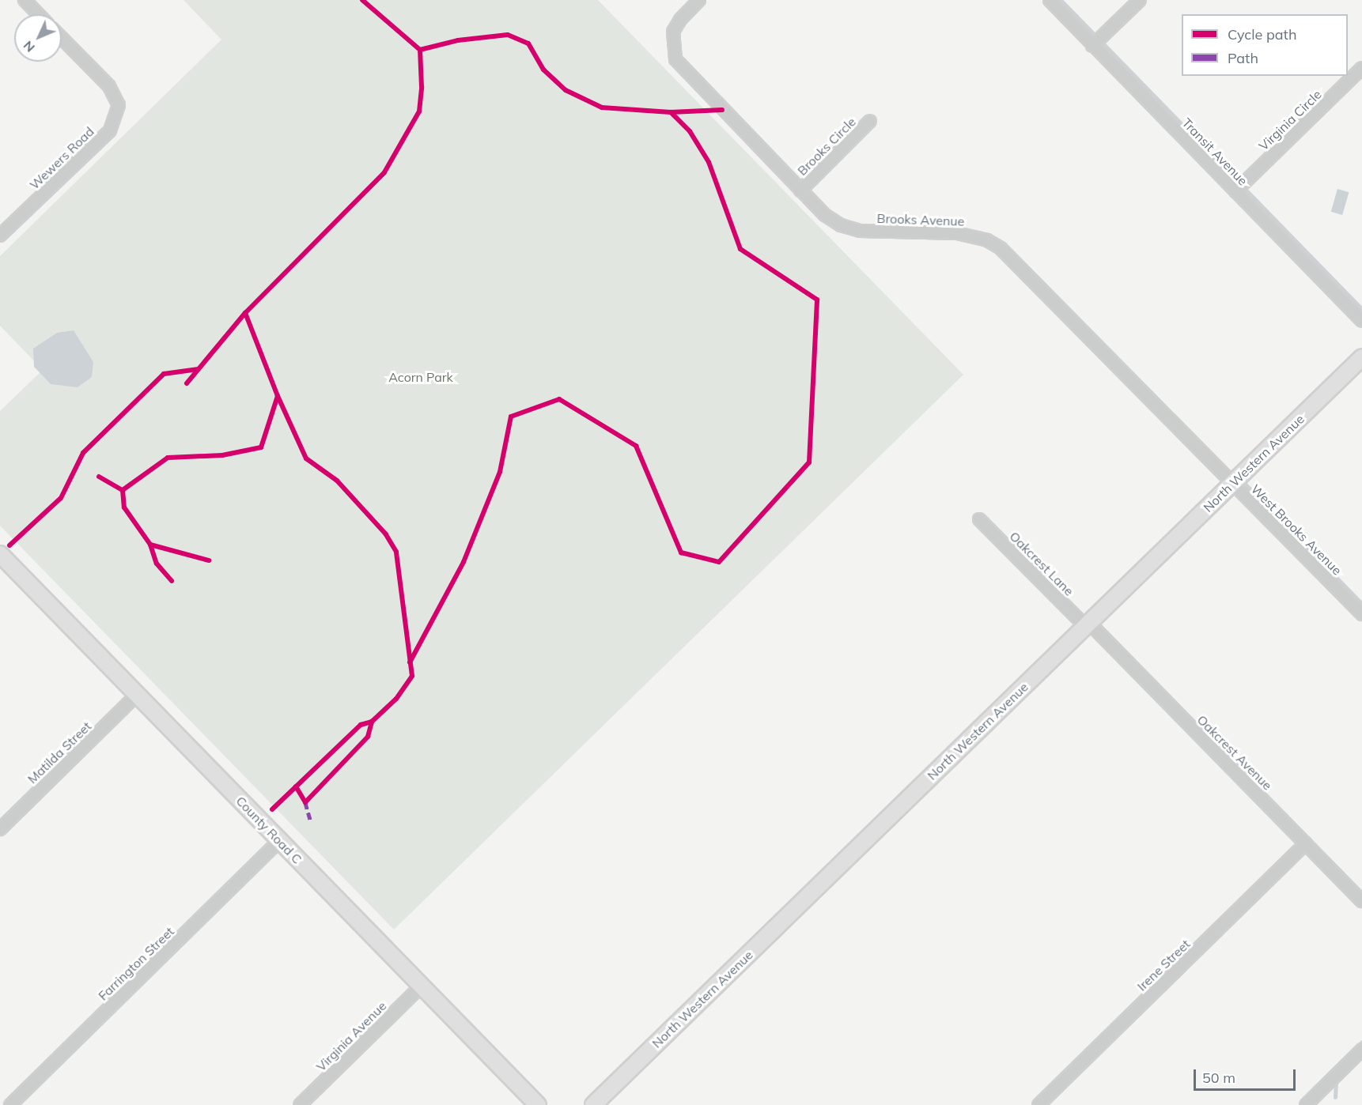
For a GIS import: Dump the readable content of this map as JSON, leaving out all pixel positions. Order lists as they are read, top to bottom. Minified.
{"streets":{"street":["Virginia Circle","Brooks Circle","Transit Avenue","Wewers Road","Brooks Avenue","North Western Avenue","West Brooks Avenue","Oakcrest Lane","Matilda Street","Oakcrest Avenue","County Road C","Farrington Street","Irene Street","Virginia Avenue"]},"crossings":[["Virginia Circle","Transit Avenue"],["Brooks Circle","Brooks Avenue"],["Brooks Avenue","North Western Avenue"],["Brooks Avenue","West Brooks Avenue"],["North Western Avenue","West Brooks Avenue"],["North Western Avenue","Oakcrest Lane"],["North Western Avenue","Oakcrest Avenue"],["Oakcrest Lane","Oakcrest Avenue"],["Matilda Street","County Road C"],["Oakcrest Avenue","Irene Street"],["County Road C","Farrington Street"],["County Road C","Virginia Avenue"]],"parks":["Acorn Park"],"legend":["Cycle path","Path"],"scale_bar":"50 m","north":"bottom left"}
